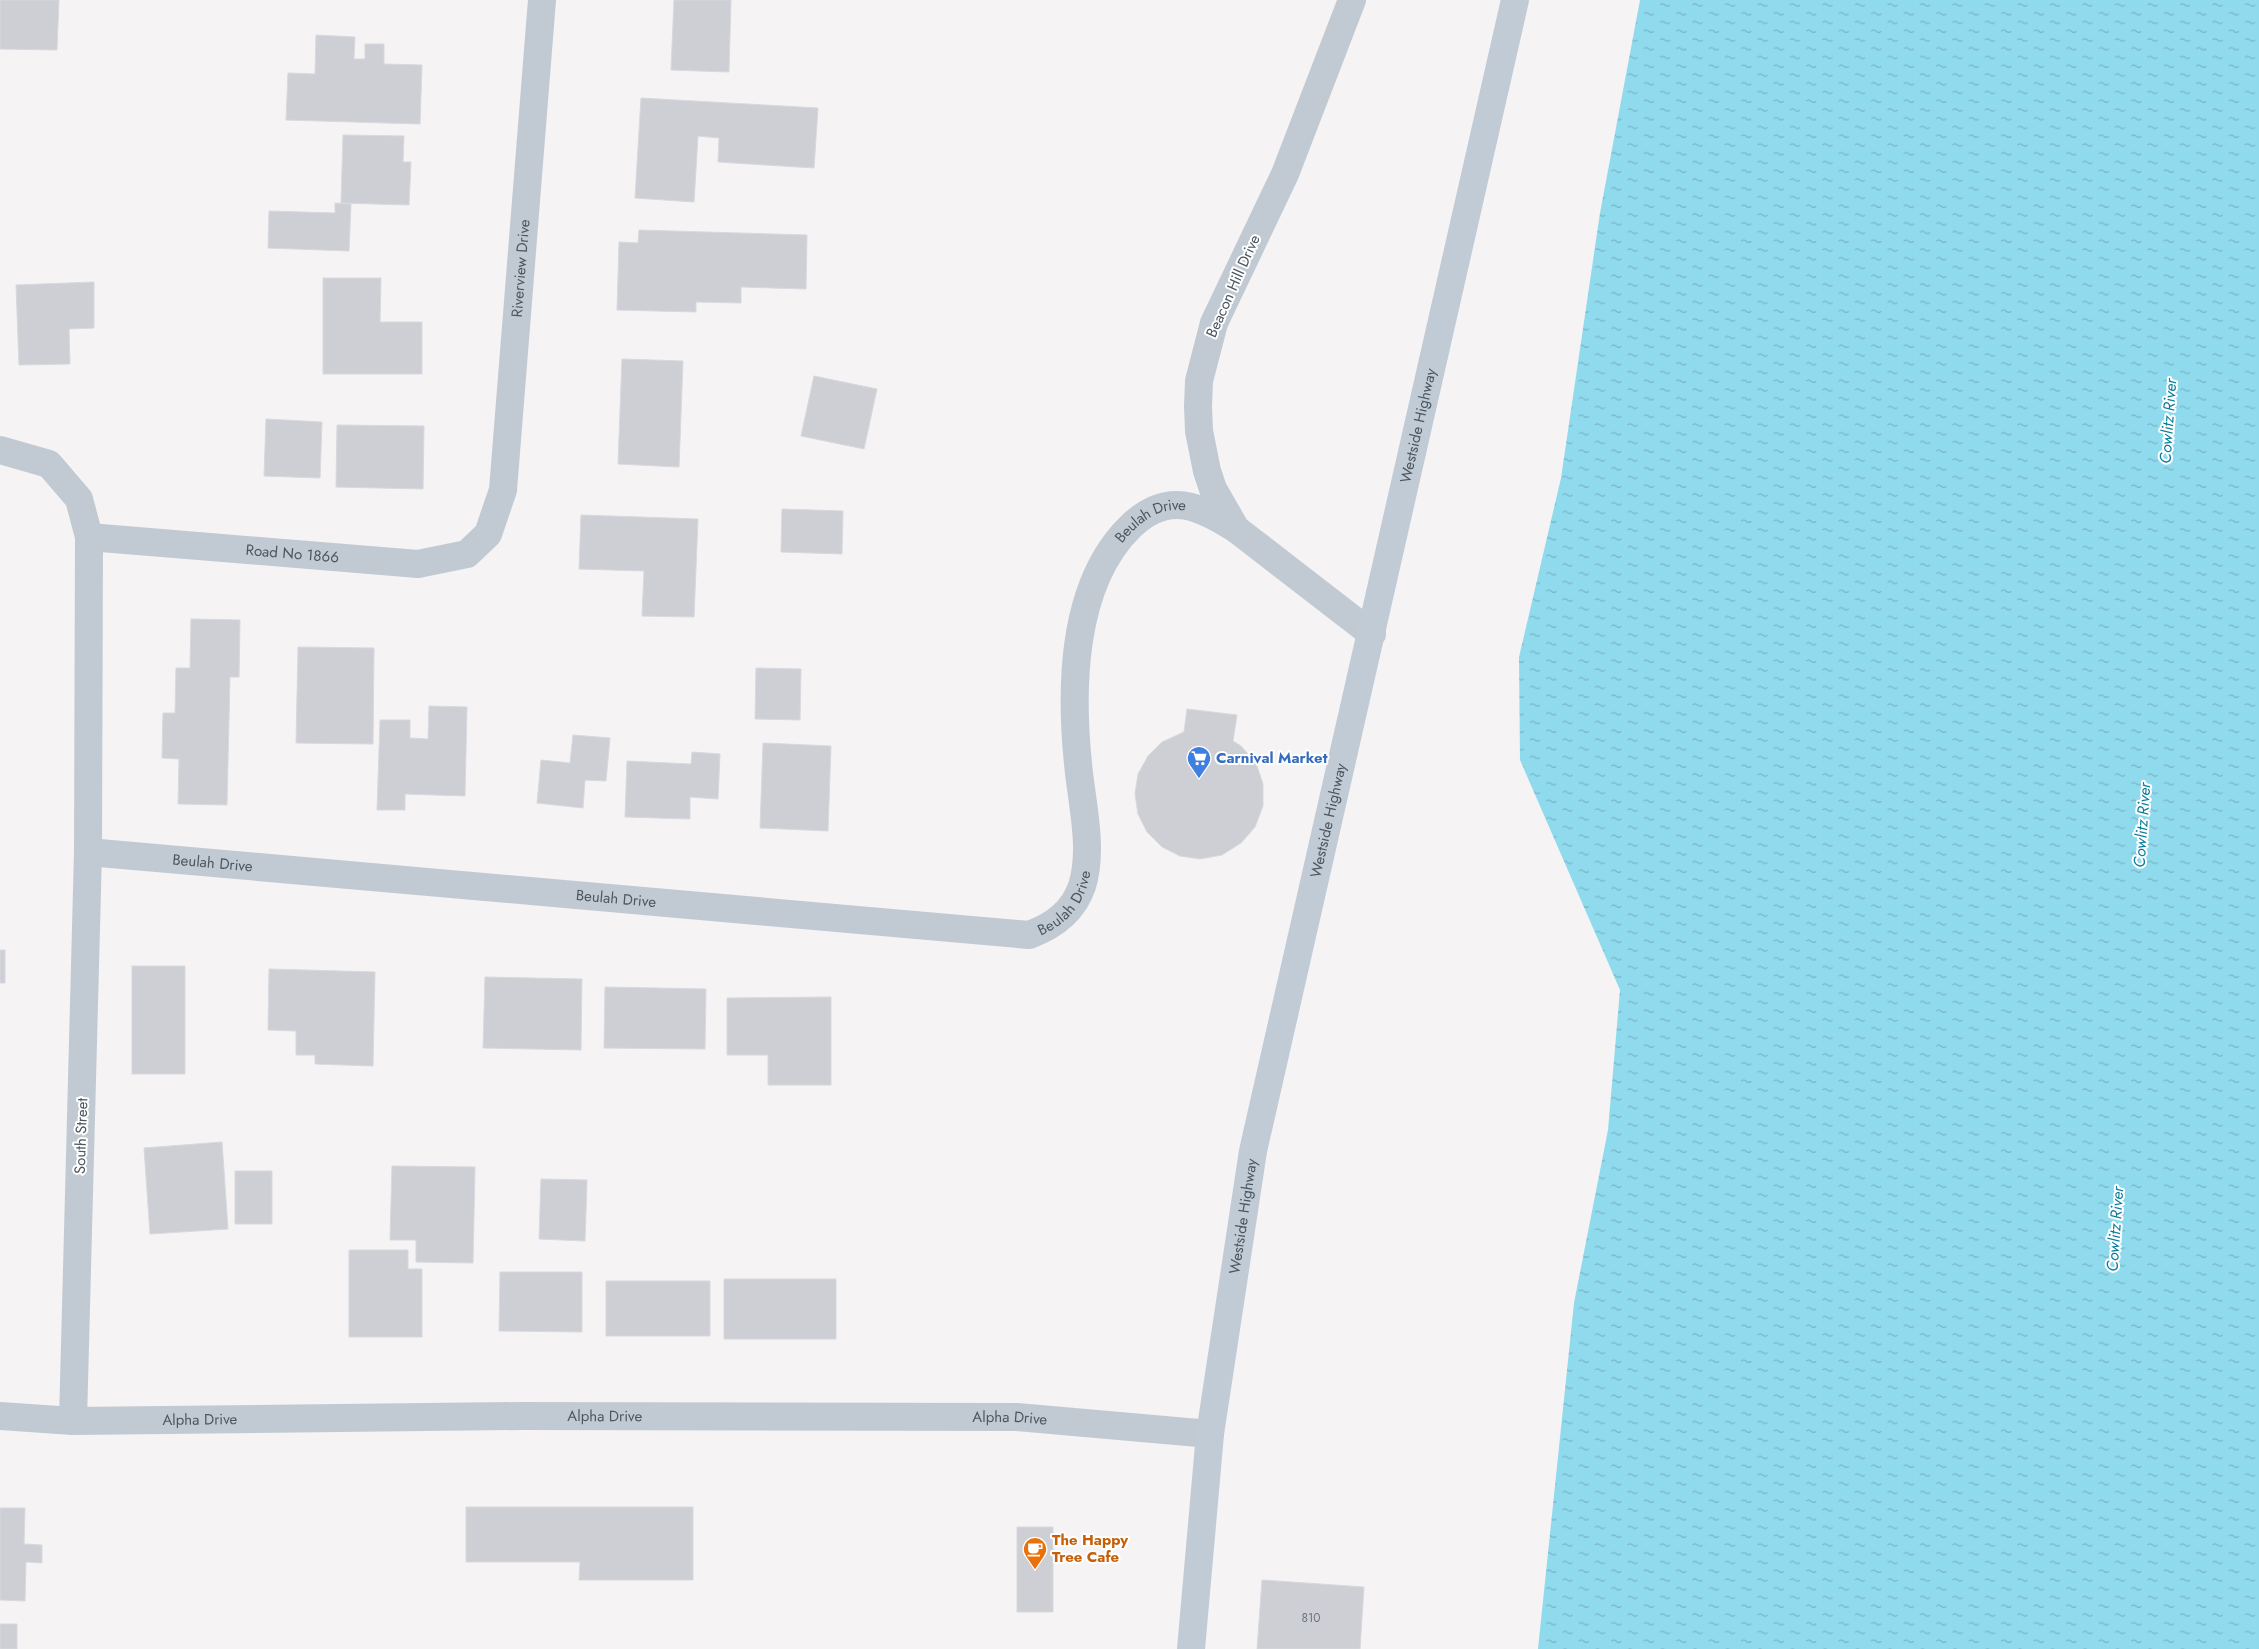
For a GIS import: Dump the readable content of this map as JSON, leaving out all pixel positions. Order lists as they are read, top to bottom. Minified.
{"streets":{"main road":["Westside Highway"],"street":["Riverview Drive","Beacon Hill Drive","Beulah Drive","Road No 1866","South Street","Alpha Drive"]},"crossings":[["Riverview Drive","Road No 1866"],["Beacon Hill Drive","Westside Highway"],["Beacon Hill Drive","Beulah Drive"],["Westside Highway","Alpha Drive"],["Beulah Drive","South Street"],["South Street","Alpha Drive"]],"water":["Cowlitz River"],"places":{"supermarket":["Carnival Market"],"cafe":["The Happy Tree Cafe"]},"house_numbers":["810"]}
